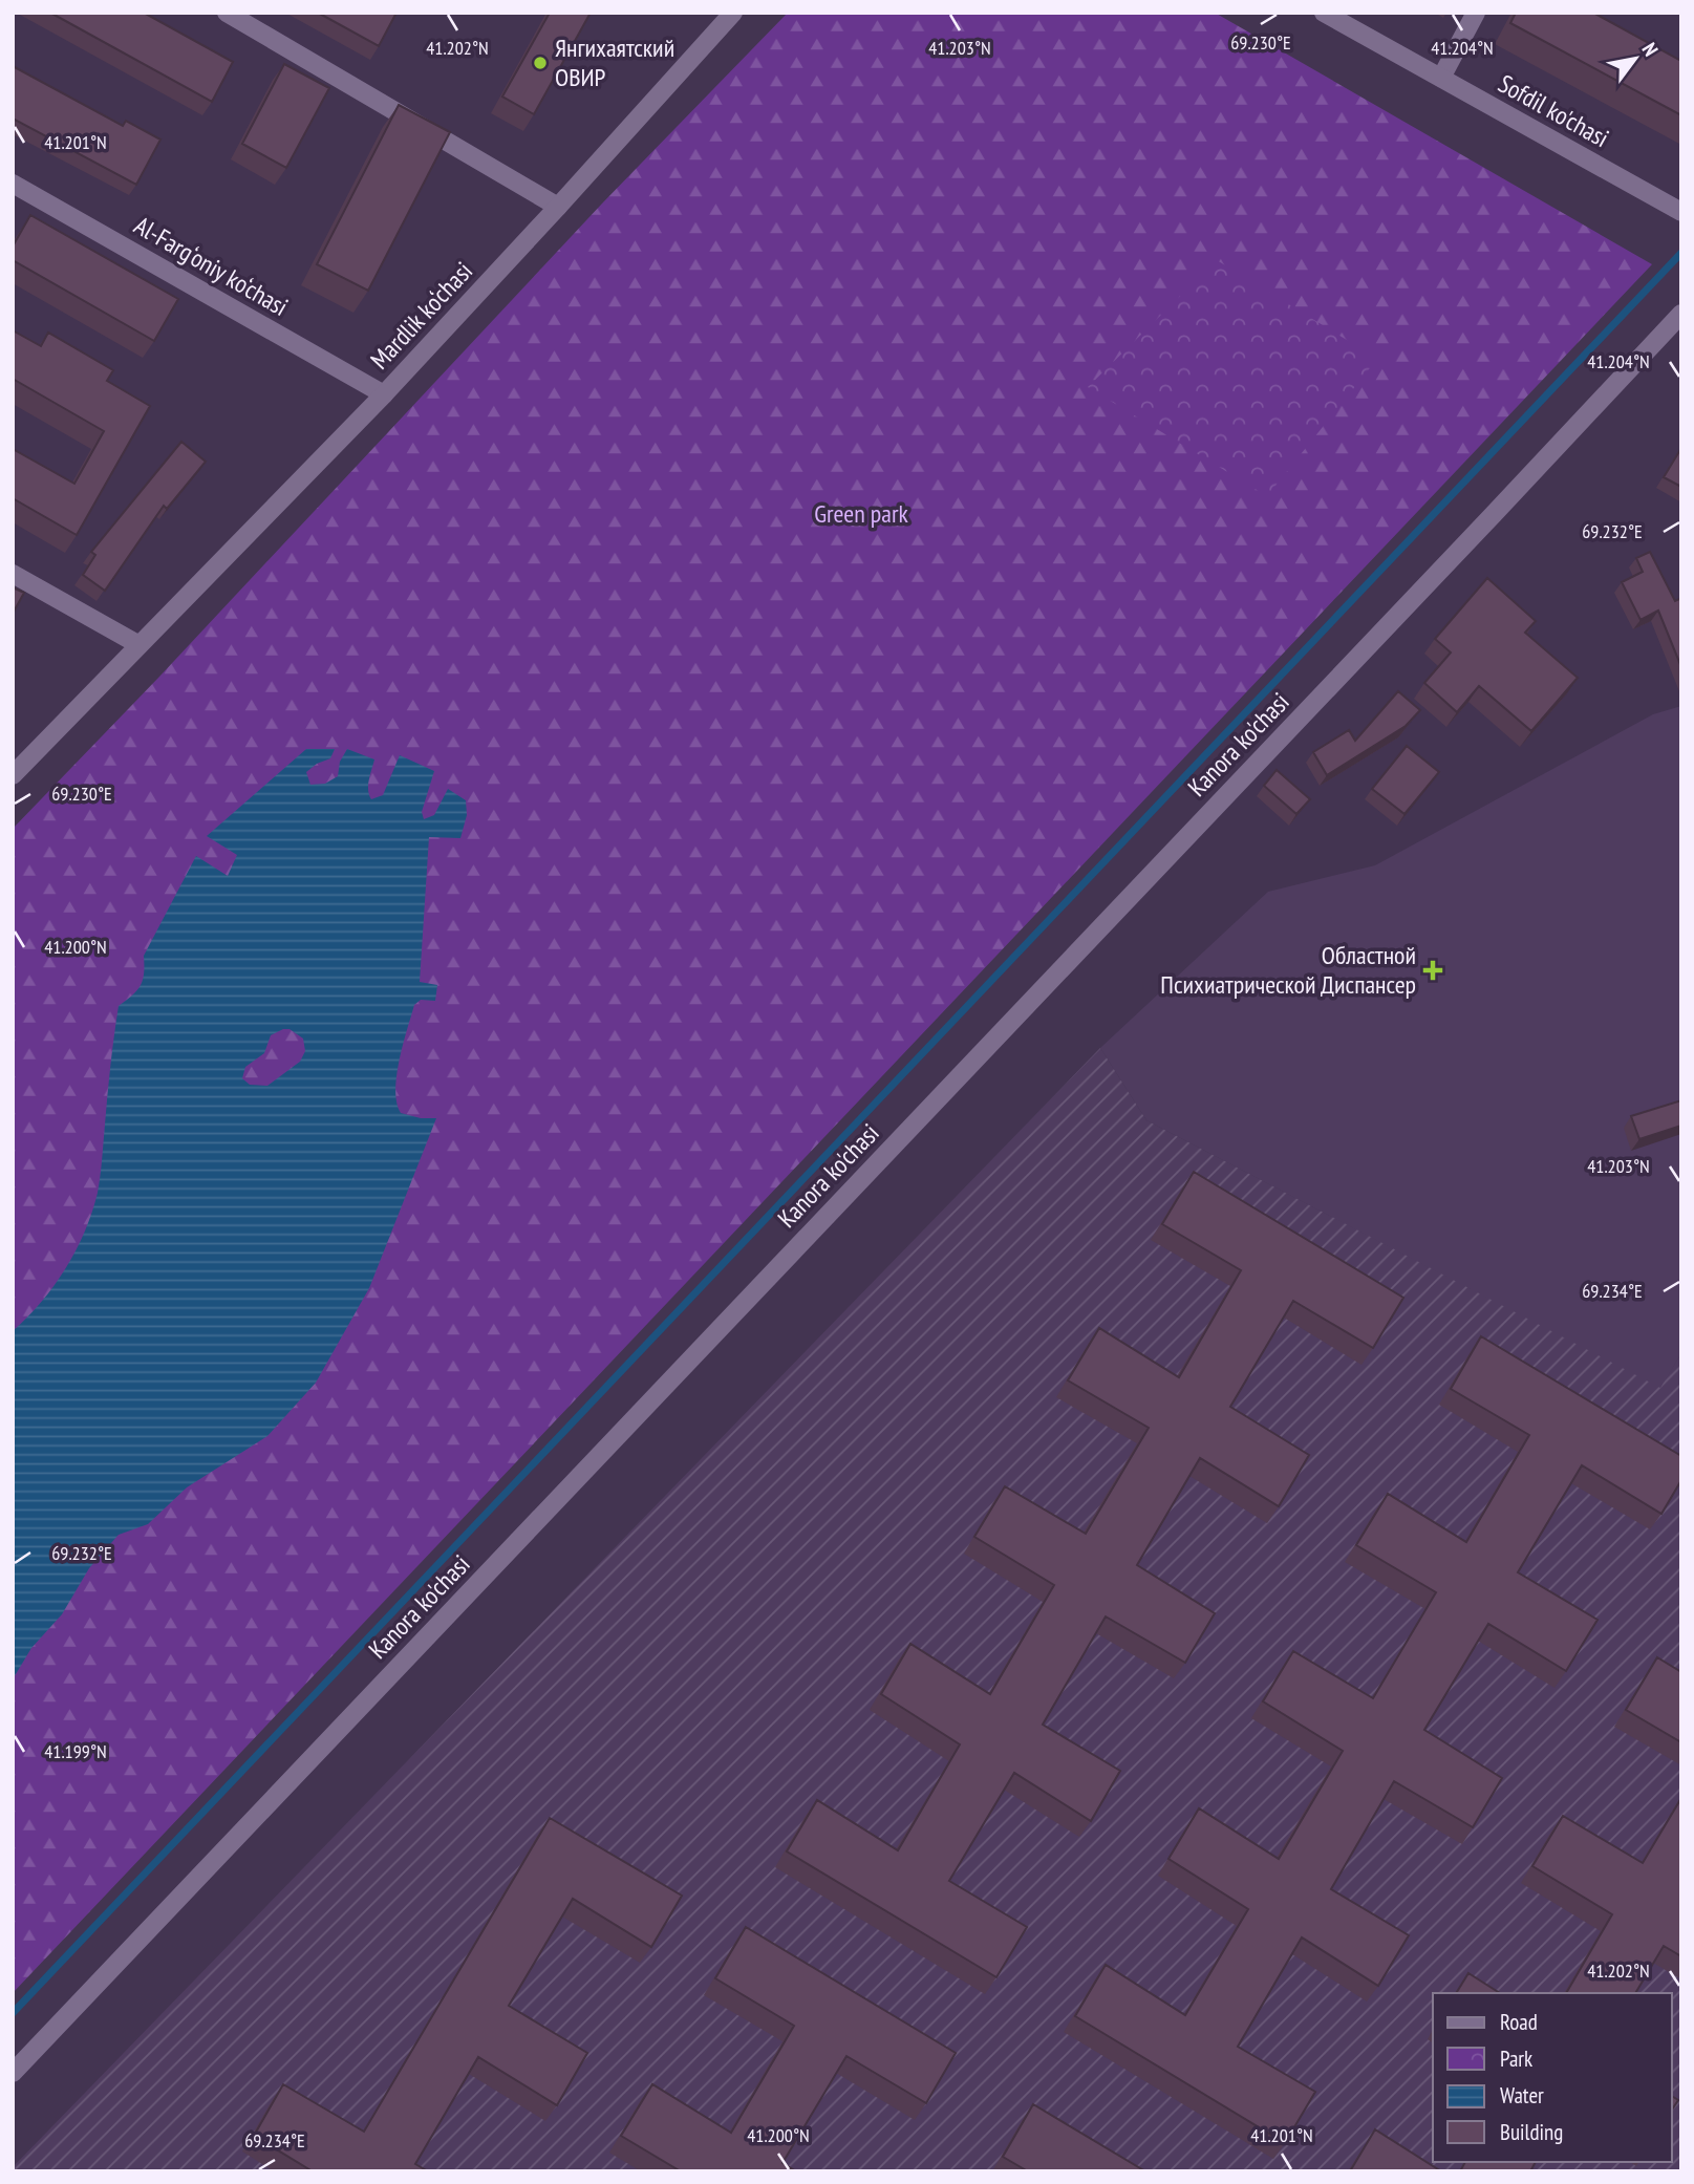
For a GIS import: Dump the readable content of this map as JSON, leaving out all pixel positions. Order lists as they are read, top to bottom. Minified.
{"streets":{"street":["Sofdil ko'chasi","Al-Farg‘oniy ko‘chasi","Mardlik ko‘chasi","Kanora ko'chasi"]},"crossings":[["Al-Farg‘oniy ko‘chasi","Mardlik ko‘chasi"]],"parks":["Green park"],"places":{"other":["Янгихаятский ОВИР"],"health":["Областной Психиатрической Диспансер"]},"legend":["Road","Park","Water","Building"],"north":"top right","coordinates":["69.230°E","41.204°N","41.202°N","41.203°N","41.201°N","69.232°E","41.200°N","69.234°E","41.199°N"]}
